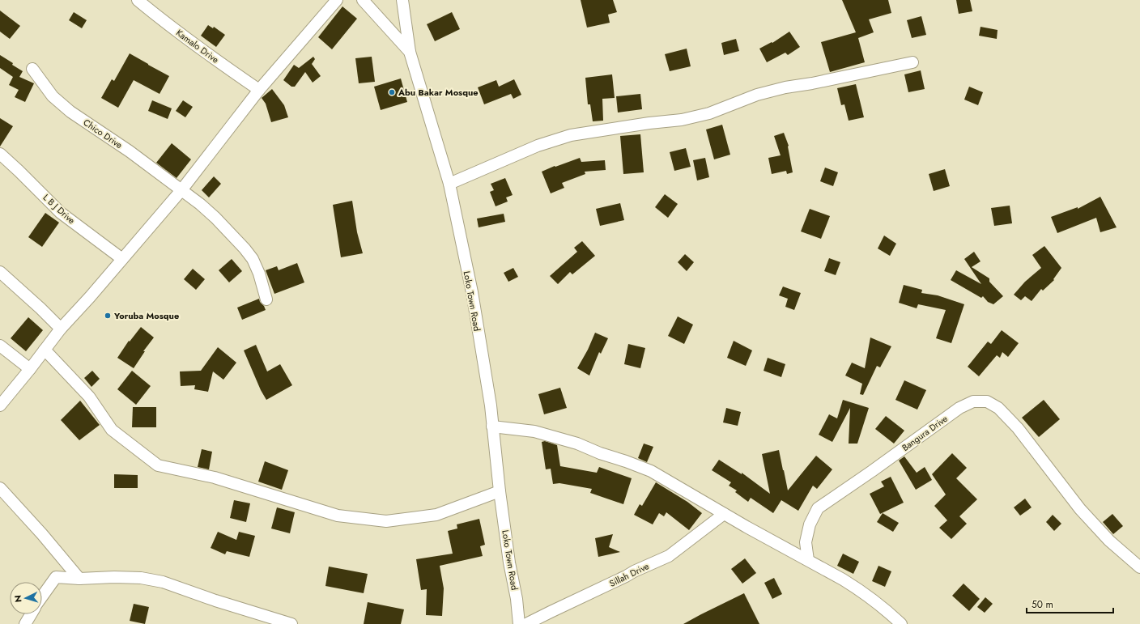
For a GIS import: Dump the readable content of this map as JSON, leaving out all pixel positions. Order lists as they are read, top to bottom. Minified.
{"streets":{"street":["Kamalo Drive","Chico Drive","L B J Drive","Loko Town Road","Bangura Drive","Sillah Drive"]},"places":["Abu Bakar Mosque","Yoruba Mosque"],"scale_bar":"50 m","north":"left"}
